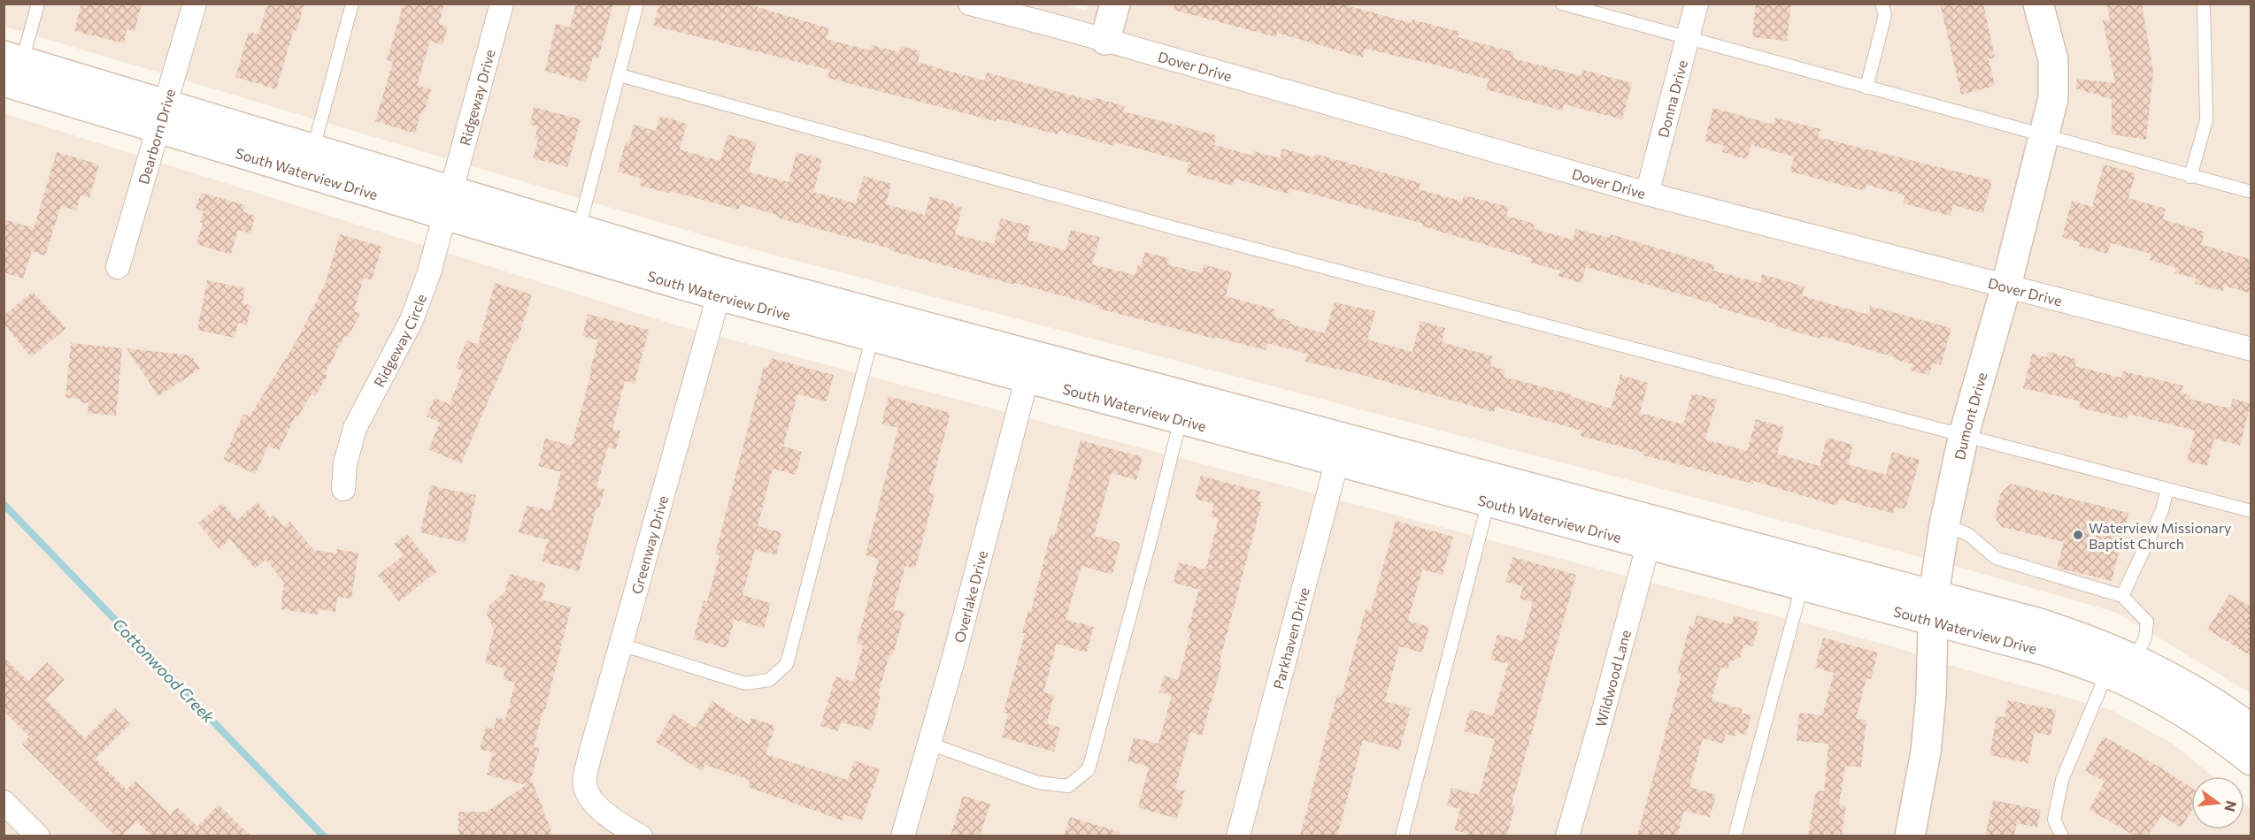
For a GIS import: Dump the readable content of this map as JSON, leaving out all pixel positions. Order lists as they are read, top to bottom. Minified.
{"streets":{"street":["Dover Drive","Ridgeway Drive","Donna Drive","Dearborn Drive","South Waterview Drive","Ridgeway Circle","Dumont Drive","Greenway Drive","Overlake Drive","Parkhaven Drive","Wildwood Lane"]},"crossings":[["Dover Drive","Donna Drive"],["Dover Drive","Dumont Drive"],["Ridgeway Drive","South Waterview Drive"],["Ridgeway Drive","Ridgeway Circle"],["Dearborn Drive","South Waterview Drive"],["South Waterview Drive","Ridgeway Circle"],["South Waterview Drive","Dumont Drive"],["South Waterview Drive","Greenway Drive"],["South Waterview Drive","Overlake Drive"],["South Waterview Drive","Parkhaven Drive"],["South Waterview Drive","Wildwood Lane"]],"water":["Cottonwood Creek"],"places":["Waterview Missionary Baptist Church"],"north":"right"}
